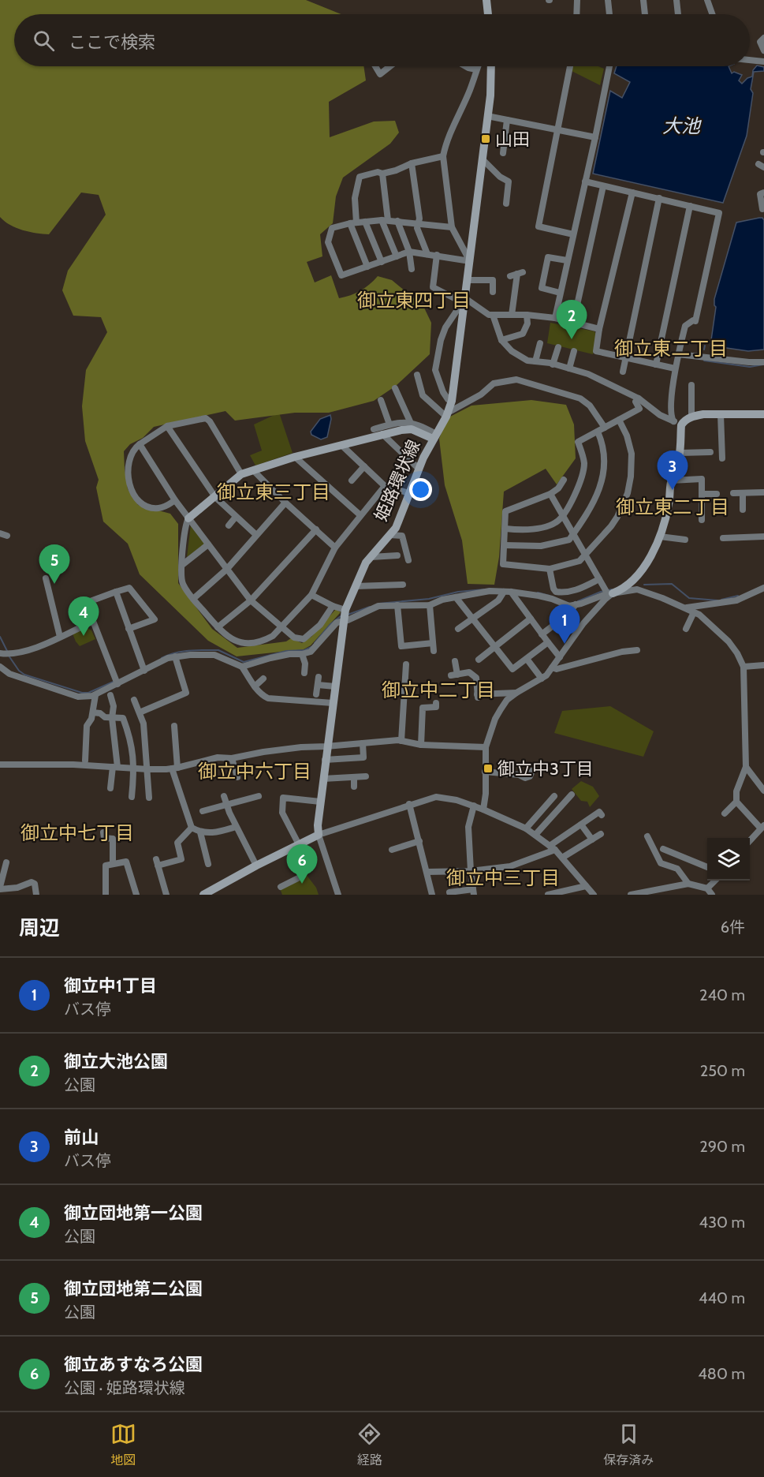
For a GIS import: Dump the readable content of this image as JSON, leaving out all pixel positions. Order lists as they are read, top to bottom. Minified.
{"streets":{"main road":["姫路環状線"]},"districts":["御立東四丁目","御立東二丁目","御立東三丁目","御立東二丁目","御立中二丁目","御立中六丁目","御立中七丁目","御立中三丁目"],"water":["大池"],"places":{"transit":["山田","御立中3丁目"]},"page":{"search":"ここで検索","pins":["2","3","5","4","1","6"],"heading":["周辺","6件"],"list":[{"mark":"1","name":"御立中1丁目","note":"バス停","value":"240 m"},{"mark":"2","name":"御立大池公園","note":"公園","value":"250 m"},{"mark":"3","name":"前山","note":"バス停","value":"290 m"},{"mark":"4","name":"御立団地第一公園","note":"公園","value":"430 m"},{"mark":"5","name":"御立団地第二公園","note":"公園","value":"440 m"},{"mark":"6","name":"御立あすなろ公園","note":"公園 · 姫路環状線","value":"480 m"}],"nav":["地図","経路","保存済み"]}}
